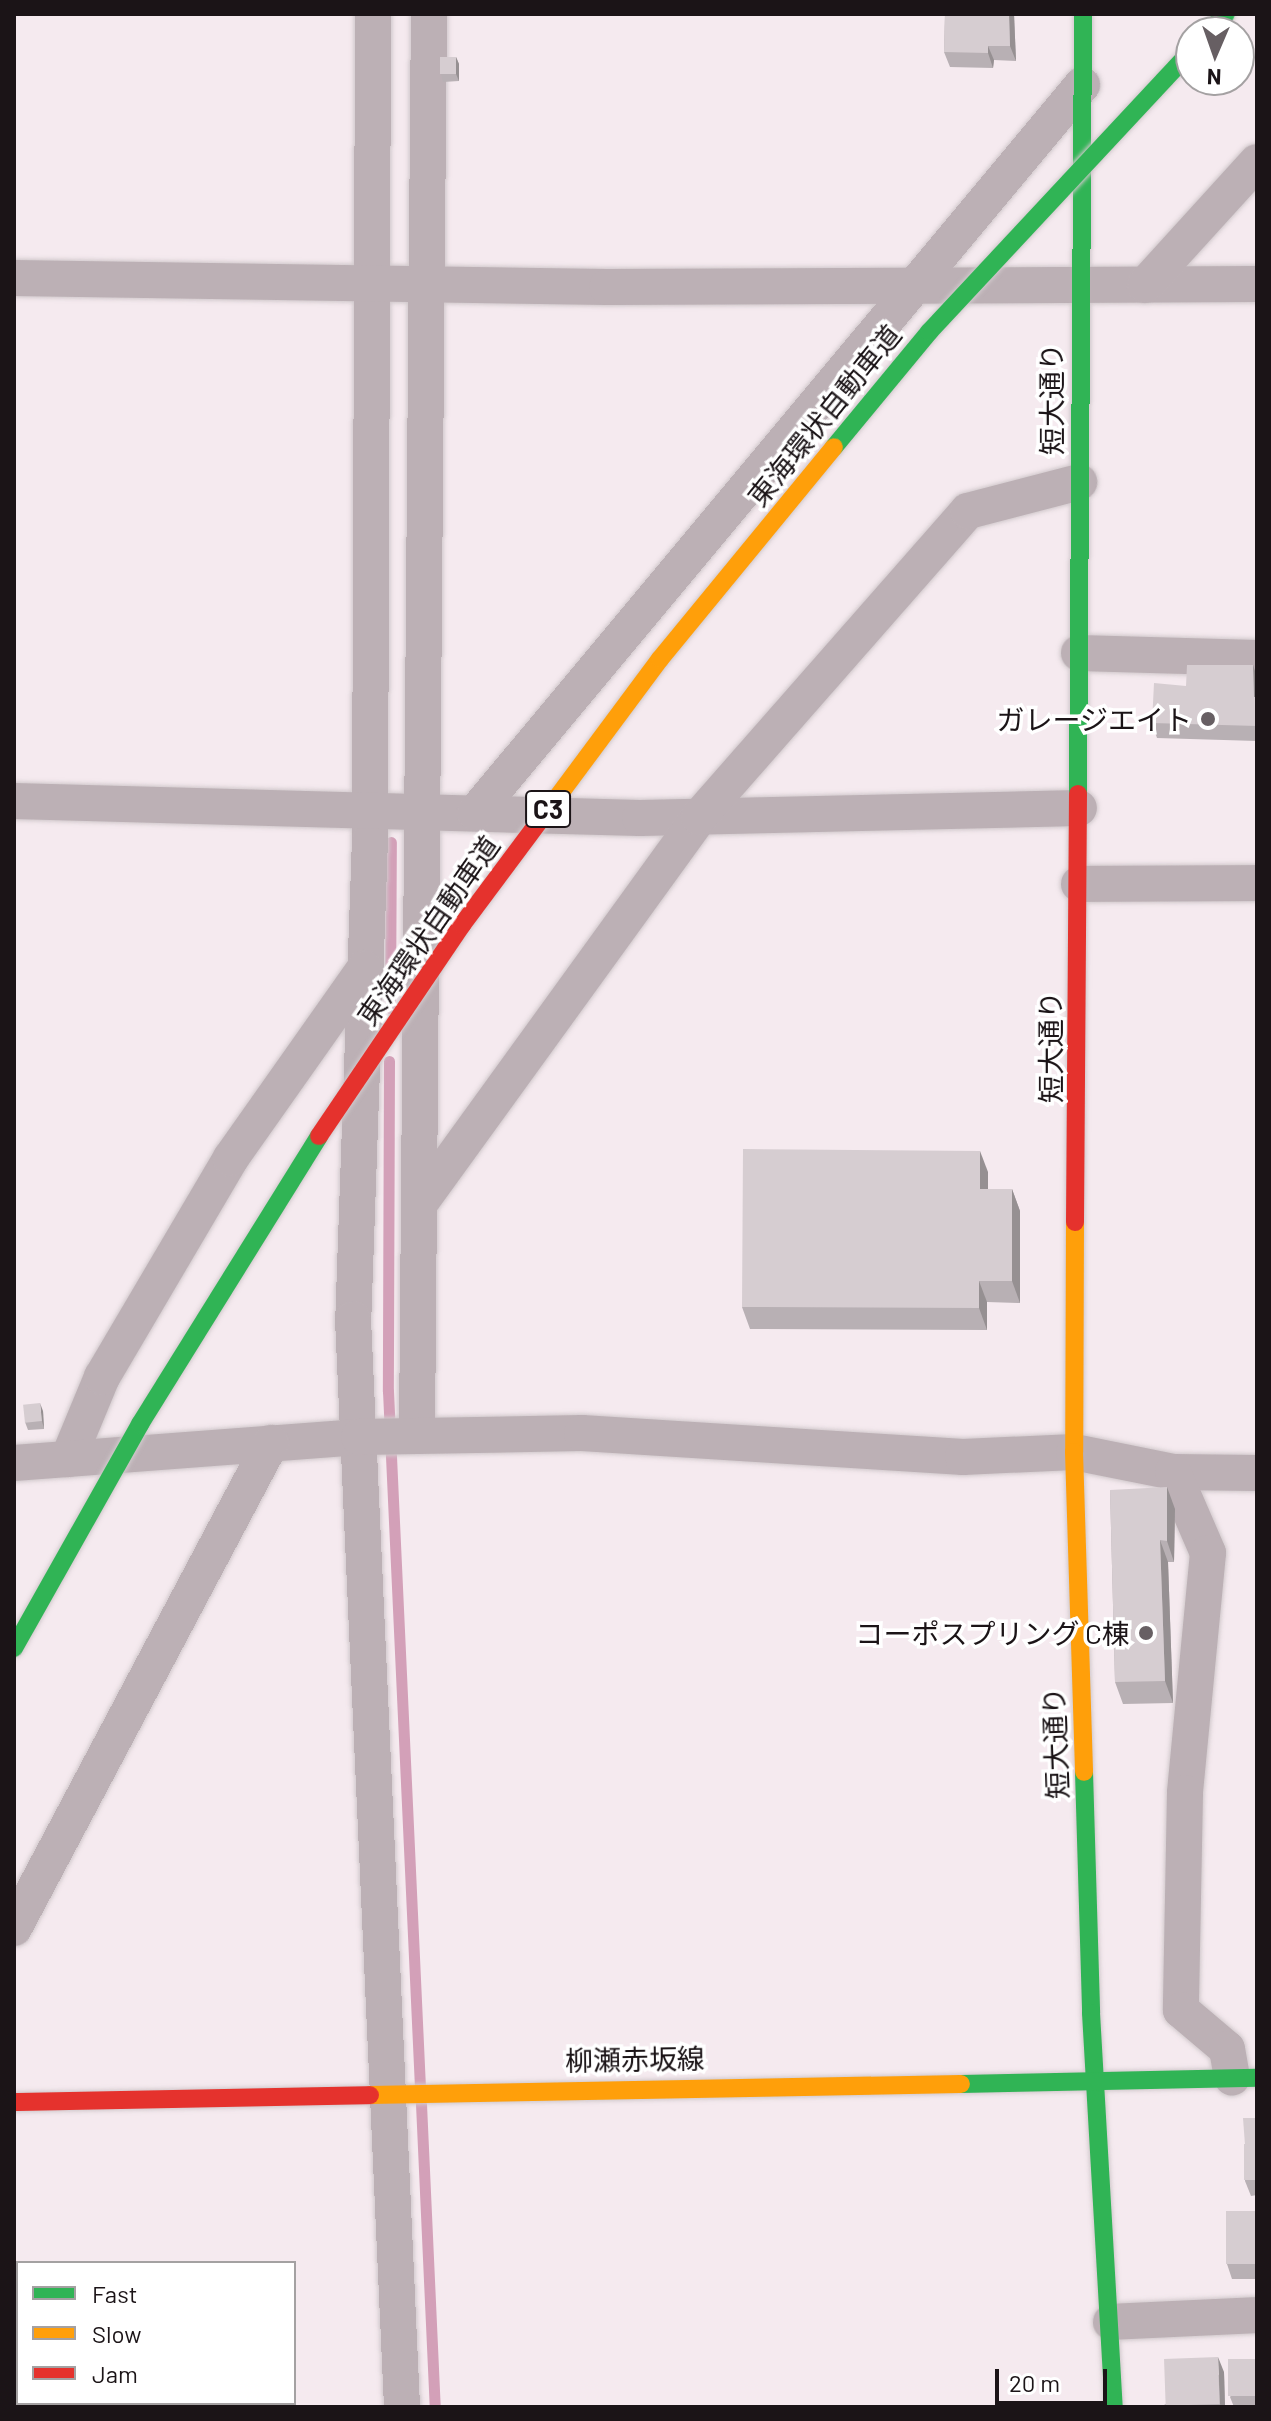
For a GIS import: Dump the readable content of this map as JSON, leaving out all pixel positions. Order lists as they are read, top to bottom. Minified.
{"streets":{"main road":["短大通り","東海環状自動車道","C3","柳瀬赤坂線"]},"crossings":[["短大通り","柳瀬赤坂線"]],"places":["ガレージエイト","コーポスプリング C棟"],"legend":["Fast","Slow","Jam"],"scale_bar":"20 m","north":"bottom"}
